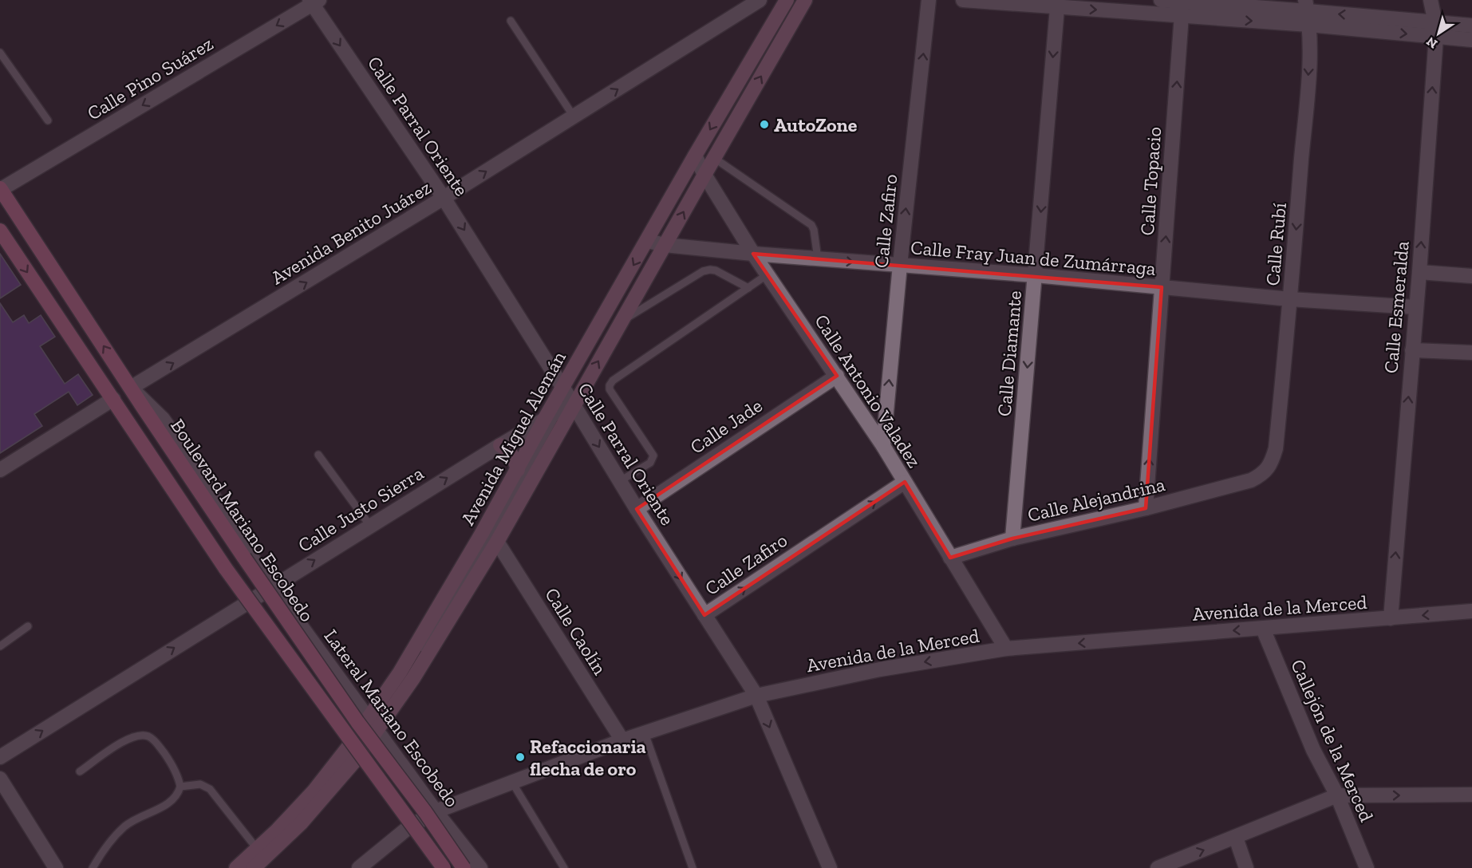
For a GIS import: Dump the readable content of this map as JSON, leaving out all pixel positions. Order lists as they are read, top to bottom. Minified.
{"streets":{"main road":["Avenida Miguel Alemán","Boulevard Mariano Escobedo"],"street":["Calle Pino Suárez","Calle Parral Oriente","Calle Topacio","Calle Zafiro","Avenida Benito Juárez","Calle Rubí","Calle Fray Juan de Zumárraga","Calle Esmeralda","Calle Diamante","Calle Antonio Valadez","Calle Jade","Calle Alejandrina","Calle Justo Sierra","Avenida de la Merced","Calle Caolín","Lateral Mariano Escobedo","Callejón de la Merced"]},"crossings":[["Calle Pino Suárez","Calle Parral Oriente"],["Calle Pino Suárez","Boulevard Mariano Escobedo"],["Calle Parral Oriente","Calle Zafiro"],["Calle Parral Oriente","Avenida Benito Juárez"],["Calle Parral Oriente","Calle Jade"],["Calle Parral Oriente","Avenida Miguel Alemán"],["Calle Parral Oriente","Calle Justo Sierra"],["Calle Parral Oriente","Avenida de la Merced"],["Calle Topacio","Calle Fray Juan de Zumárraga"],["Calle Topacio","Calle Alejandrina"],["Calle Zafiro","Calle Fray Juan de Zumárraga"],["Calle Zafiro","Calle Antonio Valadez"],["Avenida Benito Juárez","Boulevard Mariano Escobedo"],["Avenida Benito Juárez","Lateral Mariano Escobedo"],["Calle Rubí","Calle Fray Juan de Zumárraga"],["Calle Rubí","Calle Alejandrina"],["Calle Fray Juan de Zumárraga","Calle Esmeralda"],["Calle Fray Juan de Zumárraga","Calle Diamante"],["Calle Fray Juan de Zumárraga","Calle Antonio Valadez"],["Calle Fray Juan de Zumárraga","Avenida Miguel Alemán"],["Calle Esmeralda","Avenida de la Merced"],["Calle Diamante","Calle Alejandrina"],["Calle Antonio Valadez","Calle Jade"],["Calle Antonio Valadez","Avenida Miguel Alemán"],["Calle Antonio Valadez","Calle Alejandrina"],["Calle Antonio Valadez","Avenida de la Merced"],["Avenida Miguel Alemán","Calle Justo Sierra"],["Avenida Miguel Alemán","Calle Caolín"],["Avenida Miguel Alemán","Lateral Mariano Escobedo"],["Calle Justo Sierra","Lateral Mariano Escobedo"],["Boulevard Mariano Escobedo","Lateral Mariano Escobedo"],["Avenida de la Merced","Calle Caolín"],["Avenida de la Merced","Lateral Mariano Escobedo"],["Avenida de la Merced","Callejón de la Merced"]],"one_way":["Calle Pino Suárez","Calle Parral Oriente","Calle Topacio","Calle Zafiro","Avenida Benito Juárez","Calle Rubí","Calle Esmeralda","Calle Diamante","Calle Justo Sierra","Avenida de la Merced"],"places":["AutoZone","Refaccionaria flecha de oro"],"north":"bottom left"}
